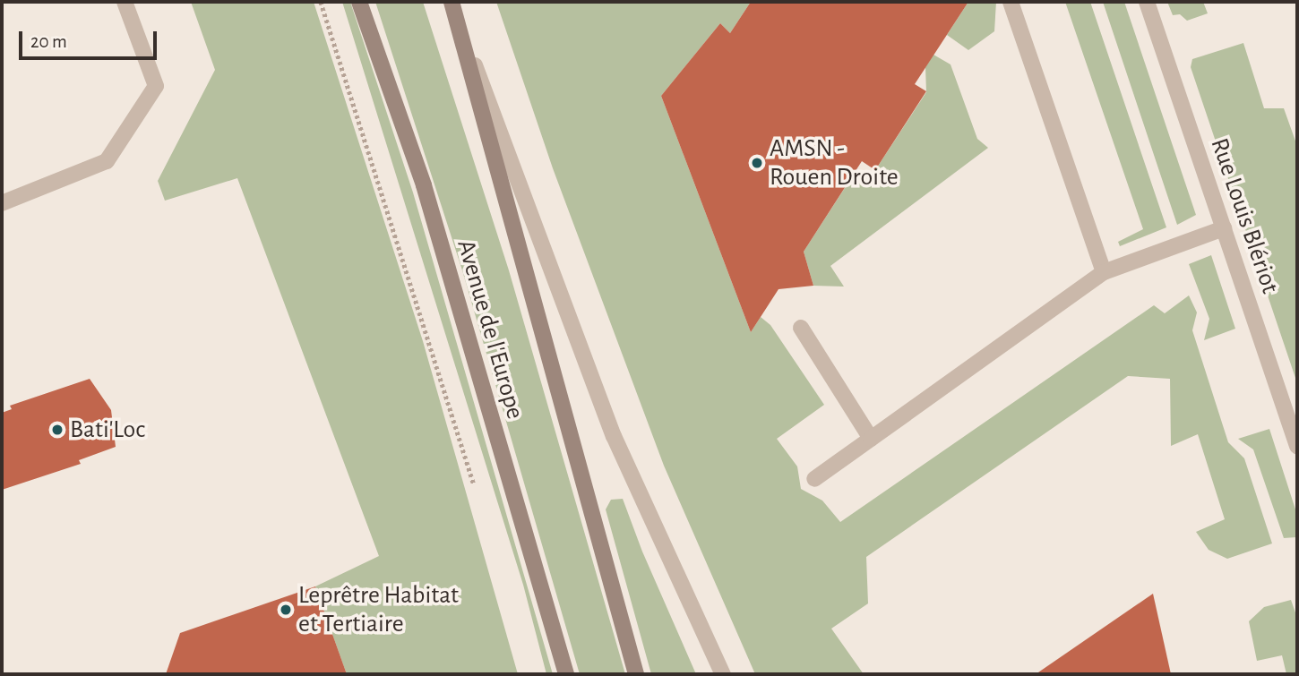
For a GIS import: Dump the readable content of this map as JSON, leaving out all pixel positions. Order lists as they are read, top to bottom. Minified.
{"streets":{"main road":["Avenue de l'Europe"],"street":["Rue Louis Blériot"]},"places":["AMSN - Rouen Droite","Bati'Loc","Leprêtre Habitat et Tertiaire"],"scale_bar":"20 m"}
